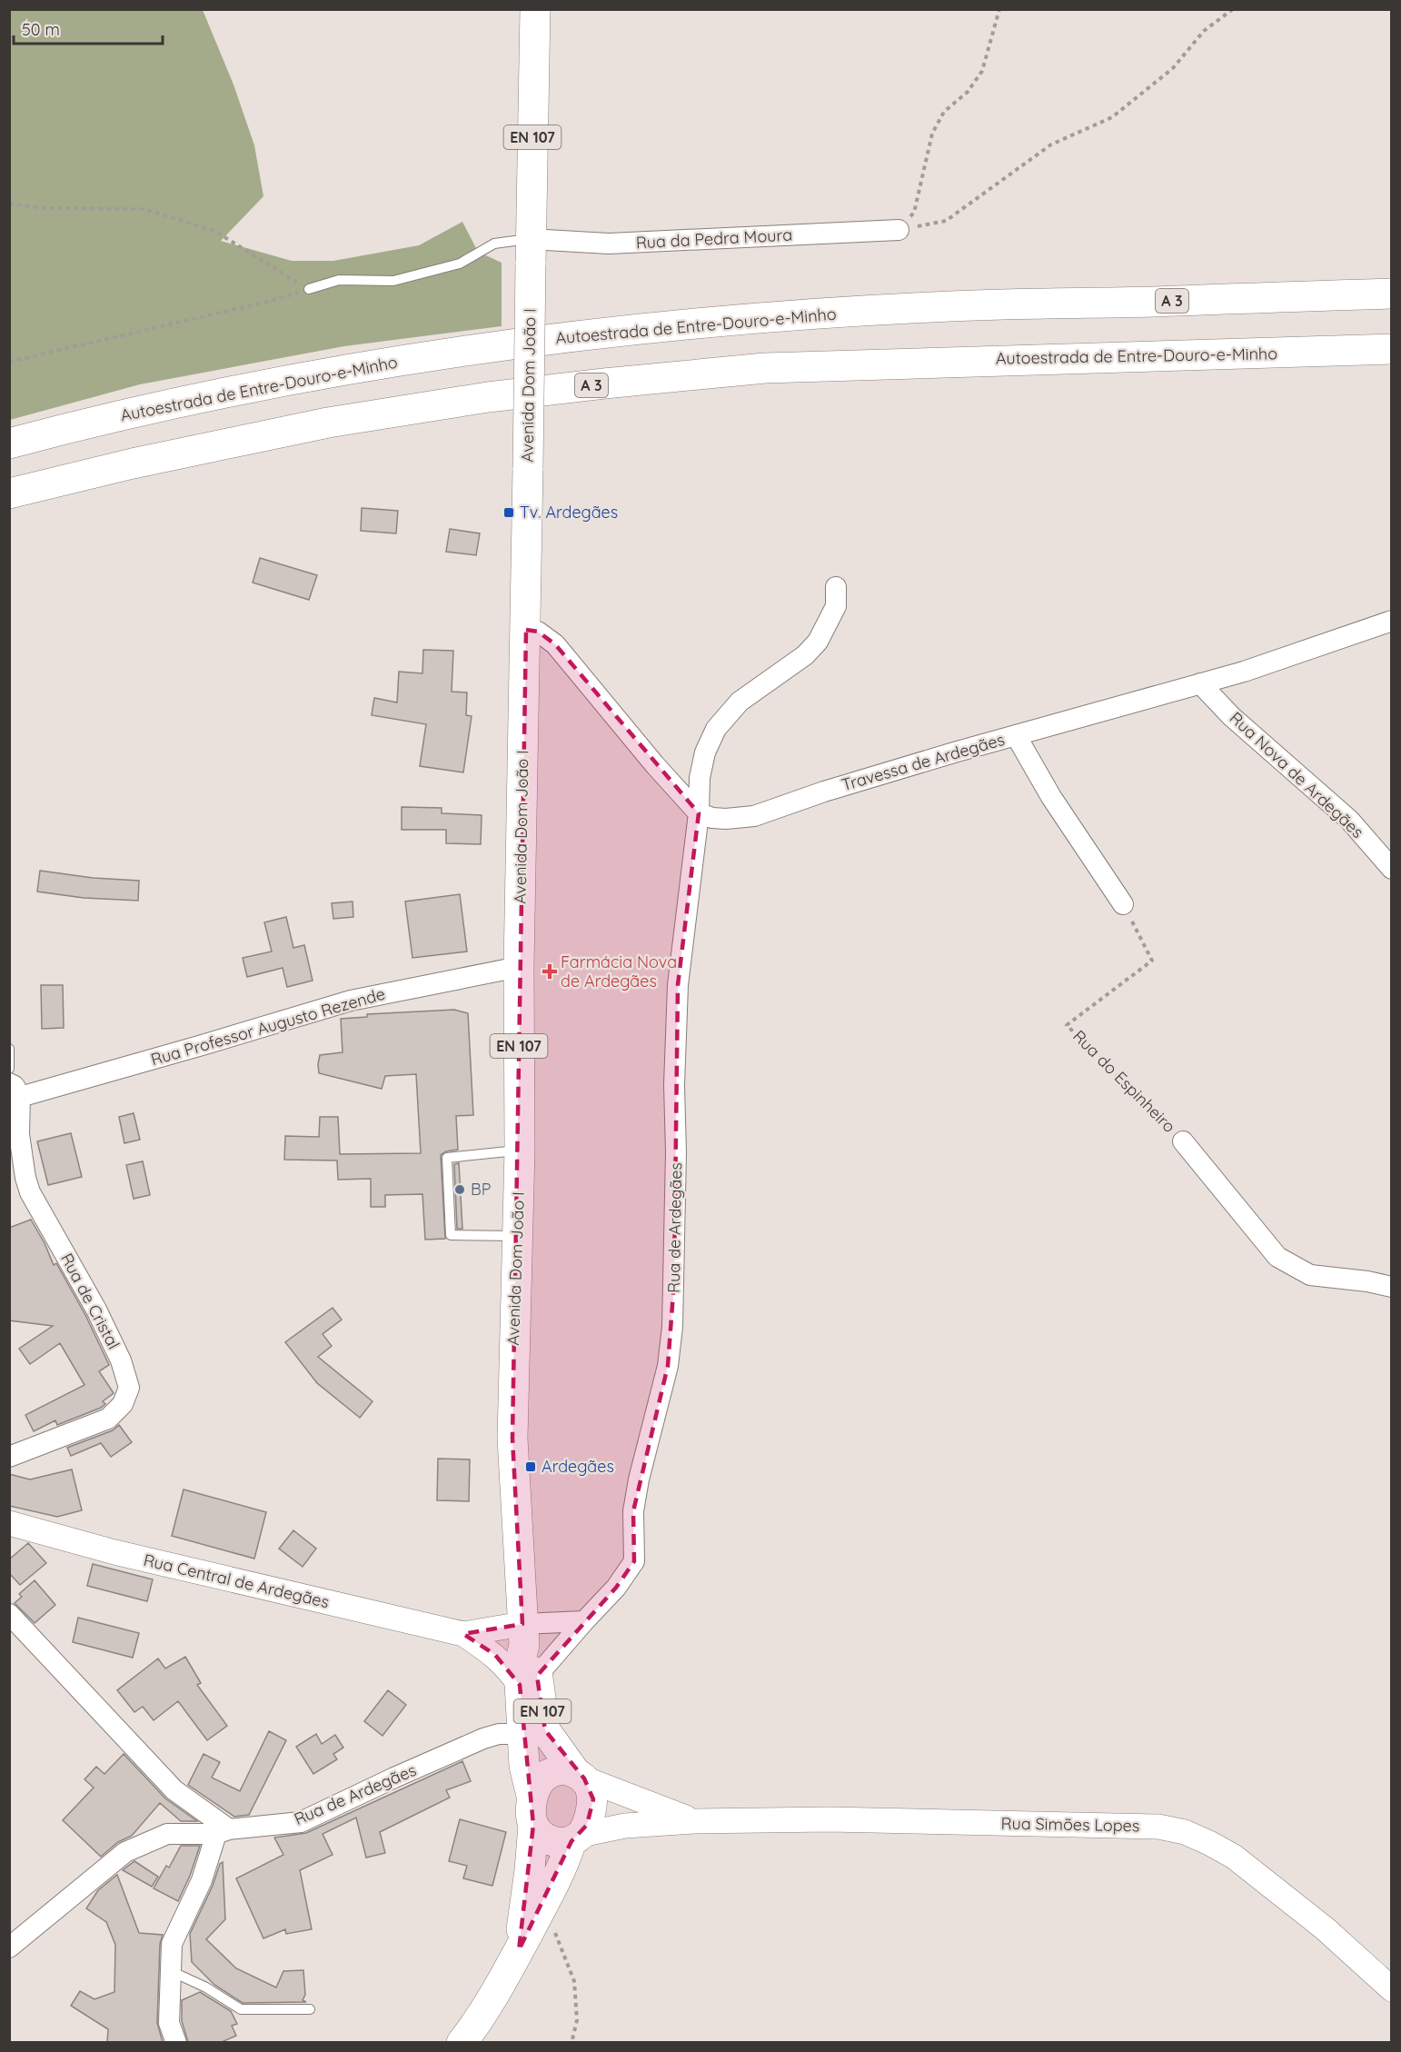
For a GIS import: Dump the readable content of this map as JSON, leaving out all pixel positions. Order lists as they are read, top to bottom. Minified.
{"streets":{"main road":["EN 107","A 3","Autoestrada de Entre-Douro-e-Minho","Avenida Dom João I"],"street":["Rua da Pedra Moura","Travessa de Ardegães","Rua Nova de Ardegães","Rua Professor Augusto Rezende","Rua do Espinheiro","Rua de Ardegães","Rua de Cristal","Rua Central de Ardegães","Rua Simões Lopes"]},"crossings":[["EN 107","Avenida Dom João I"],["EN 107","Rua Simões Lopes"],["Rua da Pedra Moura","Avenida Dom João I"],["Avenida Dom João I","Rua Professor Augusto Rezende"],["Avenida Dom João I","Rua de Ardegães"],["Avenida Dom João I","Rua Central de Ardegães"],["Avenida Dom João I","Rua Simões Lopes"],["Travessa de Ardegães","Rua Nova de Ardegães"],["Travessa de Ardegães","Rua de Ardegães"],["Rua Professor Augusto Rezende","Rua de Cristal"],["Rua de Ardegães","Rua Central de Ardegães"]],"places":{"transit":["Tv. Ardegães","Ardegães"],"health":["Farmácia Nova de Ardegães"],"other":["BP"]},"scale_bar":"50 m"}
